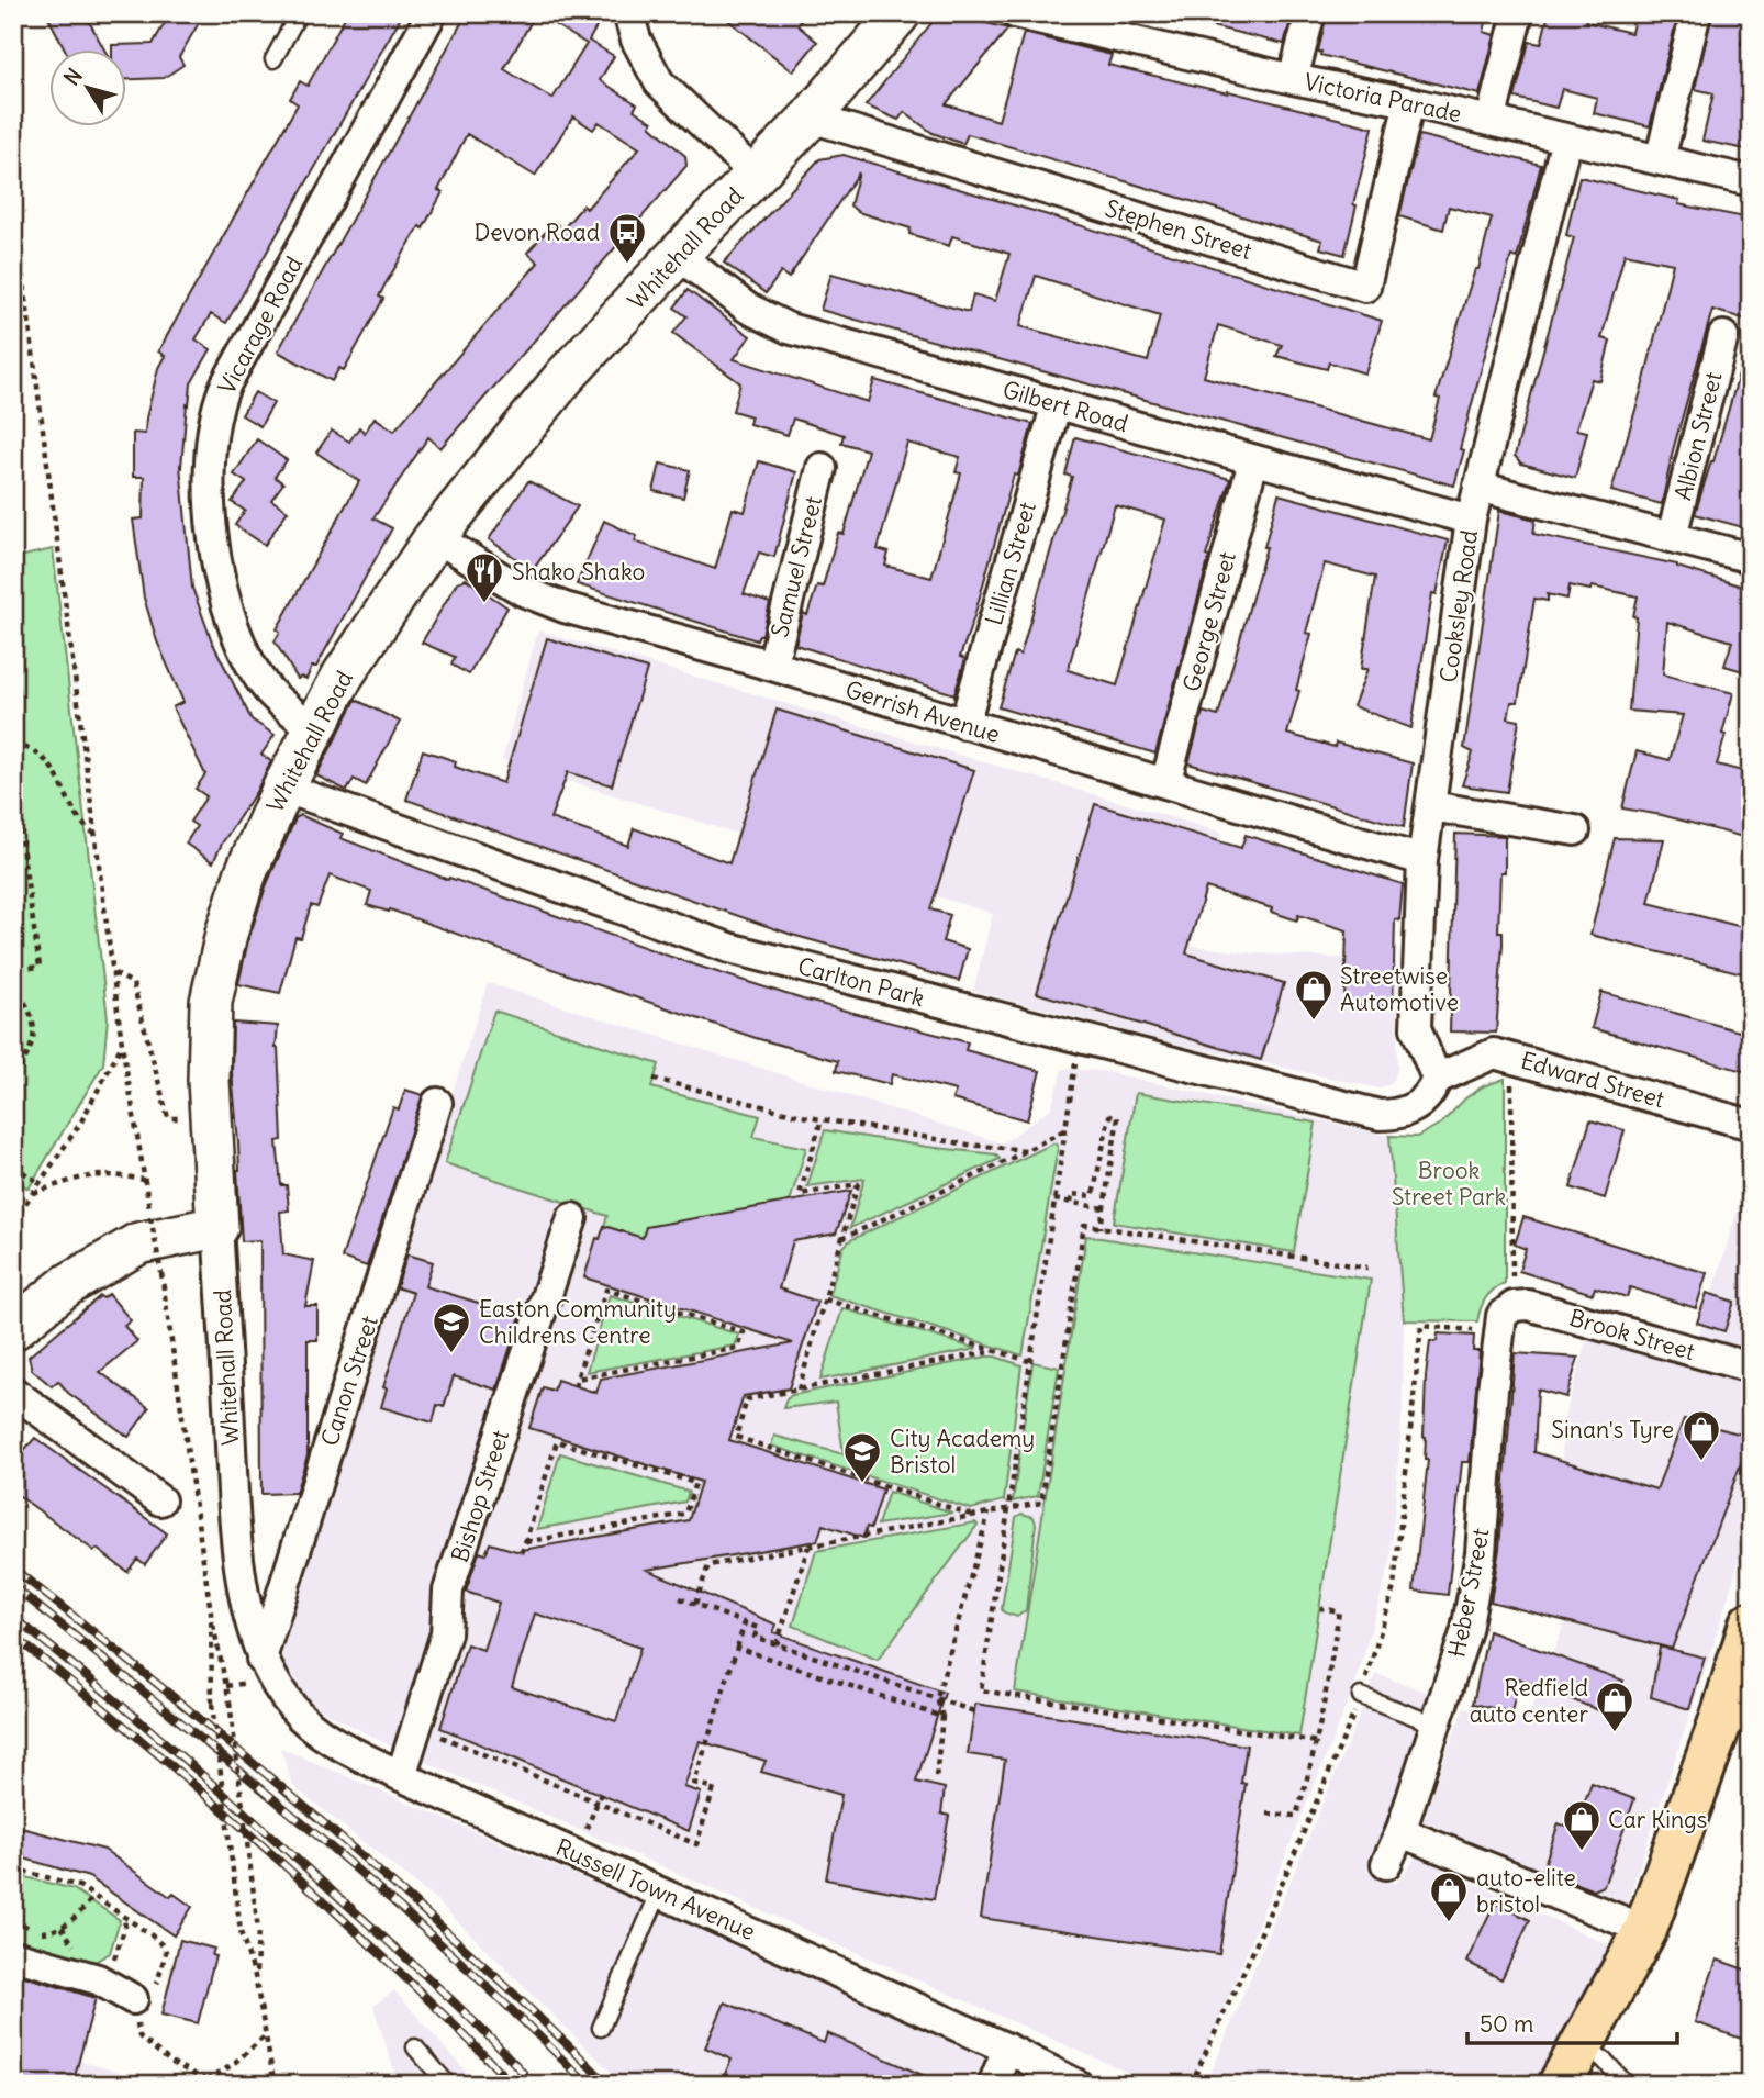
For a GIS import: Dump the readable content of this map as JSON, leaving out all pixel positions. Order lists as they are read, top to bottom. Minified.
{"streets":{"main road":["Whitehall Road"],"street":["Victoria Parade","Stephen Street","Vicarage Road","Gilbert Road","Albion Street","Lillian Street","Samuel Street","Cooksley Road","George Street","Gerrish Avenue","Carlton Park","Edward Street","Brook Street","Canon Street","Bishop Street","Heber Street","Russell Town Avenue"]},"crossings":[["Victoria Parade","Stephen Street"],["Victoria Parade","Cooksley Road"],["Stephen Street","Whitehall Road"],["Whitehall Road","Vicarage Road"],["Whitehall Road","Gilbert Road"],["Whitehall Road","Gerrish Avenue"],["Whitehall Road","Carlton Park"],["Whitehall Road","Canon Street"],["Whitehall Road","Russell Town Avenue"],["Gilbert Road","Lillian Street"],["Gilbert Road","Cooksley Road"],["Gilbert Road","George Street"],["Lillian Street","Gerrish Avenue"],["Samuel Street","Gerrish Avenue"],["Cooksley Road","Gerrish Avenue"],["Cooksley Road","Carlton Park"],["Cooksley Road","Edward Street"],["George Street","Gerrish Avenue"],["Carlton Park","Edward Street"],["Brook Street","Heber Street"],["Canon Street","Russell Town Avenue"],["Bishop Street","Russell Town Avenue"]],"parks":["Brook Street Park"],"places":{"bus stop":["Devon Road"],"restaurant":["Shako Shako"],"shop":["Streetwise Automotive","Sinan's Tyre","Redfield auto center","Car Kings","auto-elite bristol"],"school or university":["Easton Community Childrens Centre","City Academy Bristol"]},"scale_bar":"50 m","north":"top left"}
